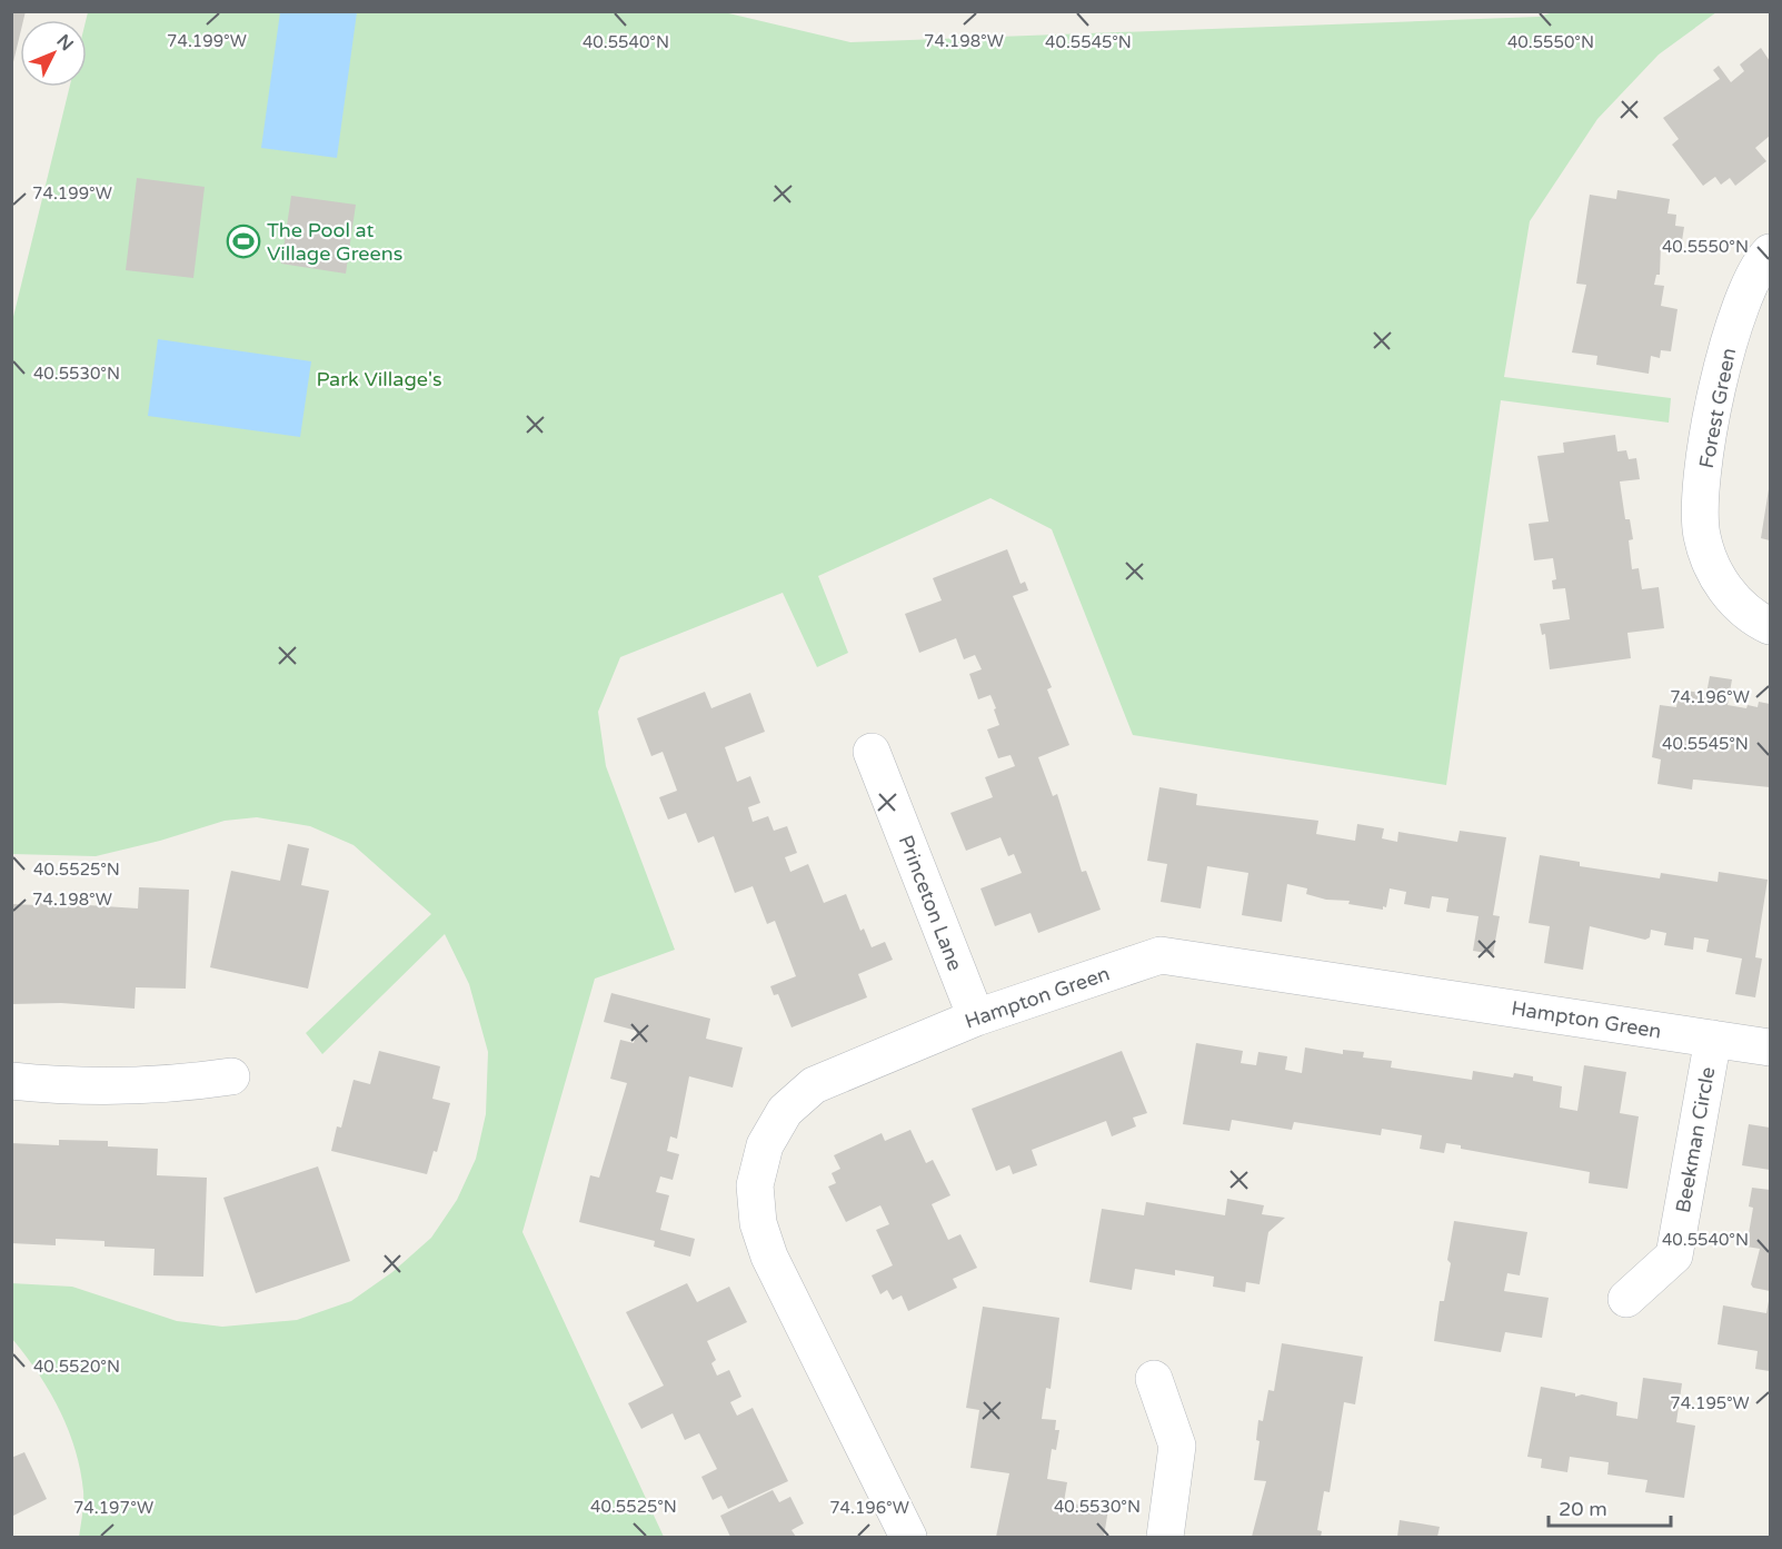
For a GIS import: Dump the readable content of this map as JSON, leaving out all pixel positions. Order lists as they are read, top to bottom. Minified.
{"streets":{"street":["Forest Green","Princeton Lane","Hampton Green","Beekman Circle"]},"crossings":[["Princeton Lane","Hampton Green"],["Hampton Green","Beekman Circle"]],"parks":["Park Village's"],"places":{"sports":["The Pool at Village Greens"]},"scale_bar":"20 m","north":"top right","coordinates":["74.199°W","74.198°W","40.5540°N","40.5545°N","40.5550°N","40.5530°N","74.196°W","40.5525°N","40.5520°N","74.195°W","74.197°W"]}
